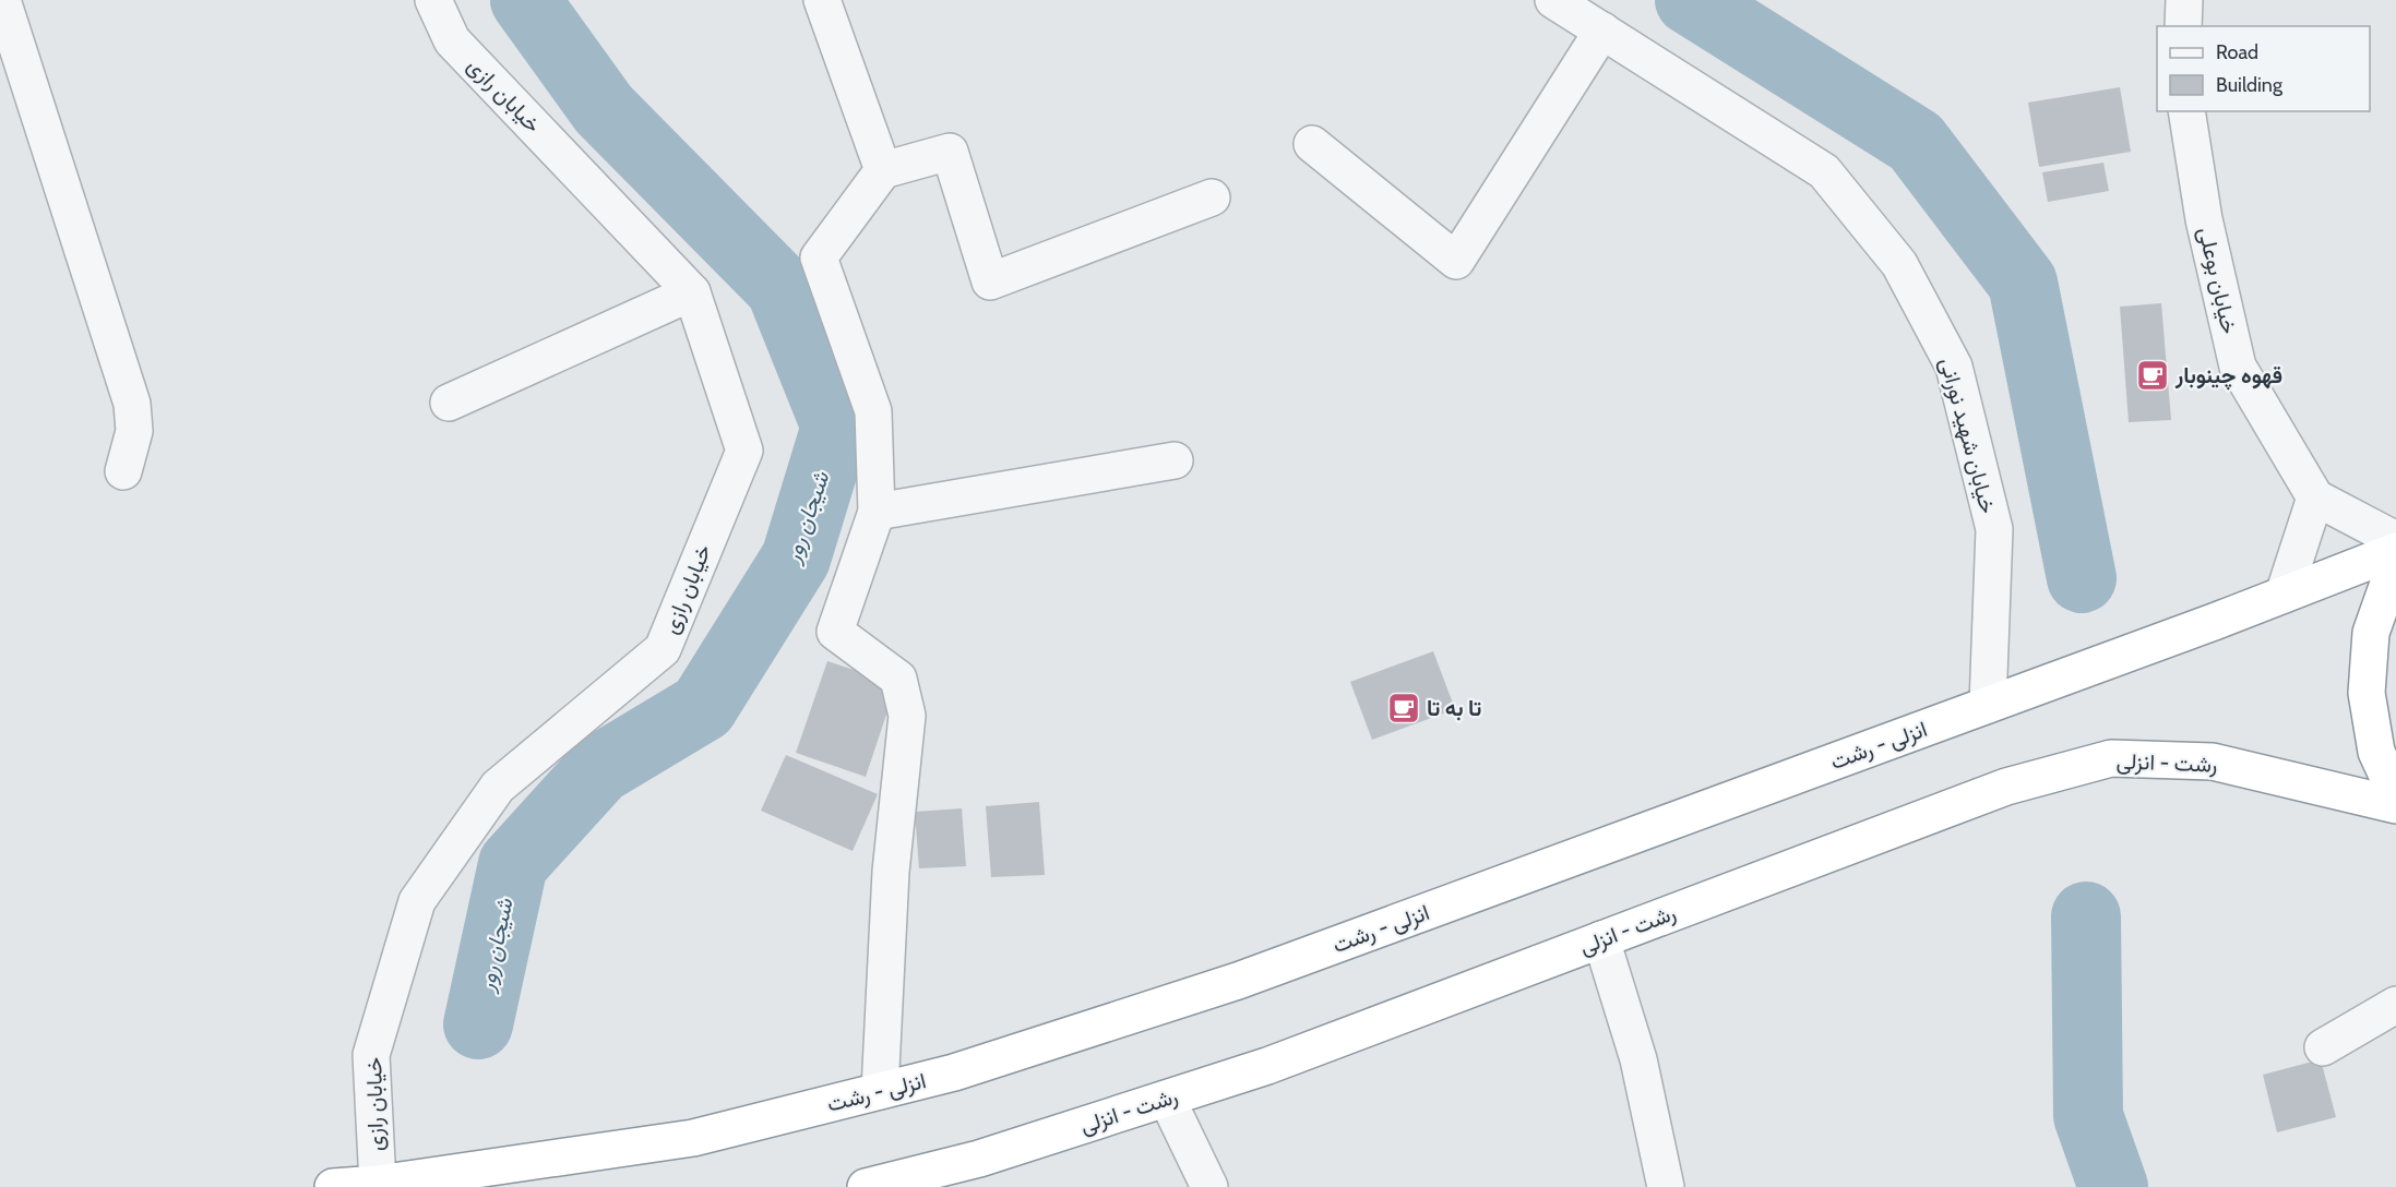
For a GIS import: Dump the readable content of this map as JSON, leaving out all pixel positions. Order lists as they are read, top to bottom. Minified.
{"streets":{"highway":["انزلی - رشت","رشت - انزلی"],"street":["خیابان رازی","خیابان بوعلی","خیابان شهید نورانی"]},"crossings":[["خیابان رازی","انزلی - رشت"],["خیابان شهید نورانی","انزلی - رشت"]],"water":["شیجان رور"],"places":{"cafe":["قهوه چینوبار","تا به تا"]},"legend":["Road","Building"]}
